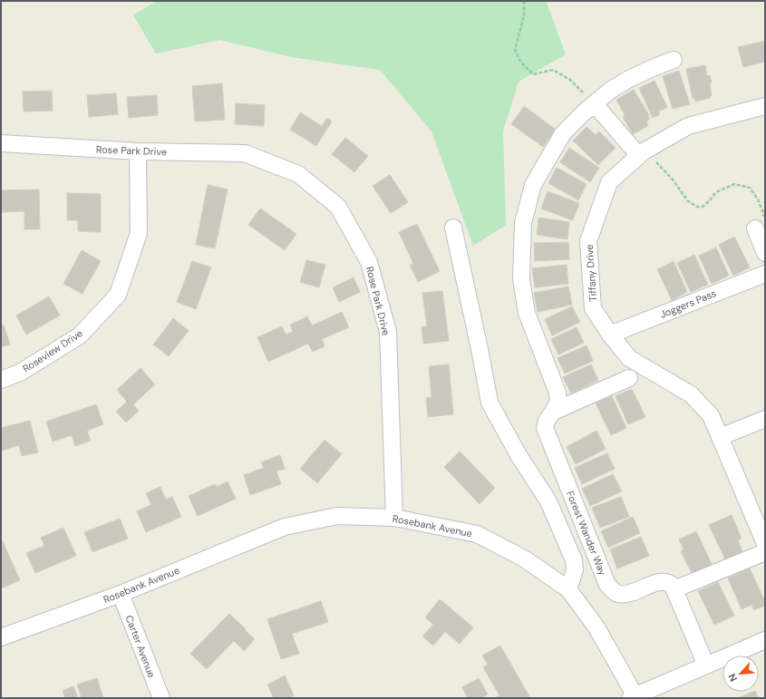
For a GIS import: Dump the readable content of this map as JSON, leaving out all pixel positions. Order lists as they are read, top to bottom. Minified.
{"streets":{"street":["Rose Park Drive","Tiffany Drive","Joggers Pass","Roseview Drive","Rosebank Avenue","Forest Wander Way","Carter Avenue"]},"crossings":[["Rose Park Drive","Roseview Drive"],["Rose Park Drive","Rosebank Avenue"],["Tiffany Drive","Joggers Pass"],["Rosebank Avenue","Carter Avenue"]],"north":"bottom left"}
